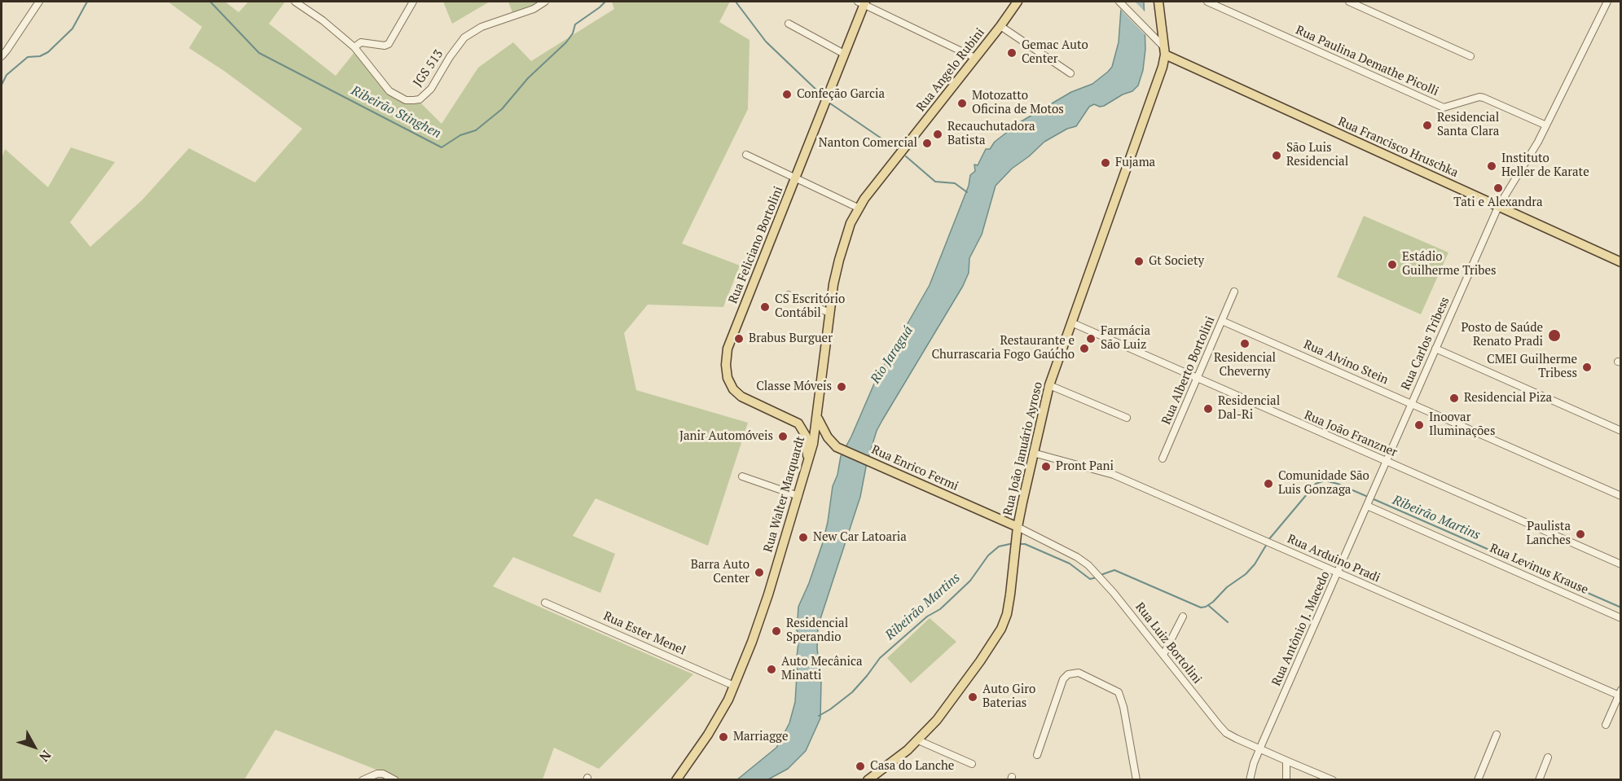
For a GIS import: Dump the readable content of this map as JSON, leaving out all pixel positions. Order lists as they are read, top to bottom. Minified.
{"streets":{"main road":["Rua Angelo Rubini","Rua Francisco Hruschka","Rua Feliciano Bortolini","Rua João Januário Ayroso","Rua Enrico Fermi","Rua Walter Marquardt"],"street":["Rua Paulina Demathe Picolli","JGS 513","Rua Carlos Tribess","Rua Alvino Stein","Rua Alberto Bortolini","Rua João Franzner","Rua Arduino Pradi","Rua Levinus Krause","Rua Antônio J. Macedo","Rua Ester Menel","Rua Luiz Bortolini"]},"crossings":[["Rua Paulina Demathe Picolli","Rua Carlos Tribess"],["Rua Angelo Rubini","Rua Walter Marquardt"],["Rua Francisco Hruschka","Rua Carlos Tribess"],["Rua Francisco Hruschka","Rua João Januário Ayroso"],["Rua Carlos Tribess","Rua Alvino Stein"],["Rua Carlos Tribess","Rua João Franzner"],["Rua Carlos Tribess","Rua Antônio J. Macedo"],["Rua Alvino Stein","Rua Alberto Bortolini"],["Rua Alberto Bortolini","Rua João Franzner"],["Rua João Franzner","Rua João Januário Ayroso"],["Rua João Franzner","Rua Antônio J. Macedo"],["Rua João Januário Ayroso","Rua Enrico Fermi"],["Rua João Januário Ayroso","Rua Arduino Pradi"],["Rua João Januário Ayroso","Rua Luiz Bortolini"],["Rua Enrico Fermi","Rua Walter Marquardt"],["Rua Enrico Fermi","Rua Luiz Bortolini"],["Rua Walter Marquardt","Rua Ester Menel"],["Rua Arduino Pradi","Rua Antônio J. Macedo"],["Rua Levinus Krause","Rua Antônio J. Macedo"],["Rua Antônio J. Macedo","Rua Luiz Bortolini"]],"water":["Ribeirão Stinghen","Rio Jaraguá","Ribeirão Martins"],"places":["Gemac Auto Center","Confeção Garcia","Motozatto Oficina de Motos","Residencial Santa Clara","Recauchutadora Batista","Nanton Comercial","São Luis Residencial","Fujama","Instituto Heller de Karate","Tati e Alexandra","Gt Society","Estádio Guilherme Tribes","CS Escritório Contábil","Posto de Saúde Renato Pradi","Brabus Burguer","Farmácia São Luiz","Residencial Cheverny","Restaurante e Churrascaria Fogo Gaúcho","CMEI Guilherme Tribess","Classe Móveis","Residencial Piza","Residencial Dal-Ri","Inoovar Iluminações","Janir Automóveis","Pront Pani","Comunidade São Luis Gonzaga","Paulista Lanches","New Car Latoaria","Barra Auto Center","Residencial Sperandio","Auto Mecânica Minatti","Auto Giro Baterias","Marriagge","Casa do Lanche"],"north":"bottom right"}
